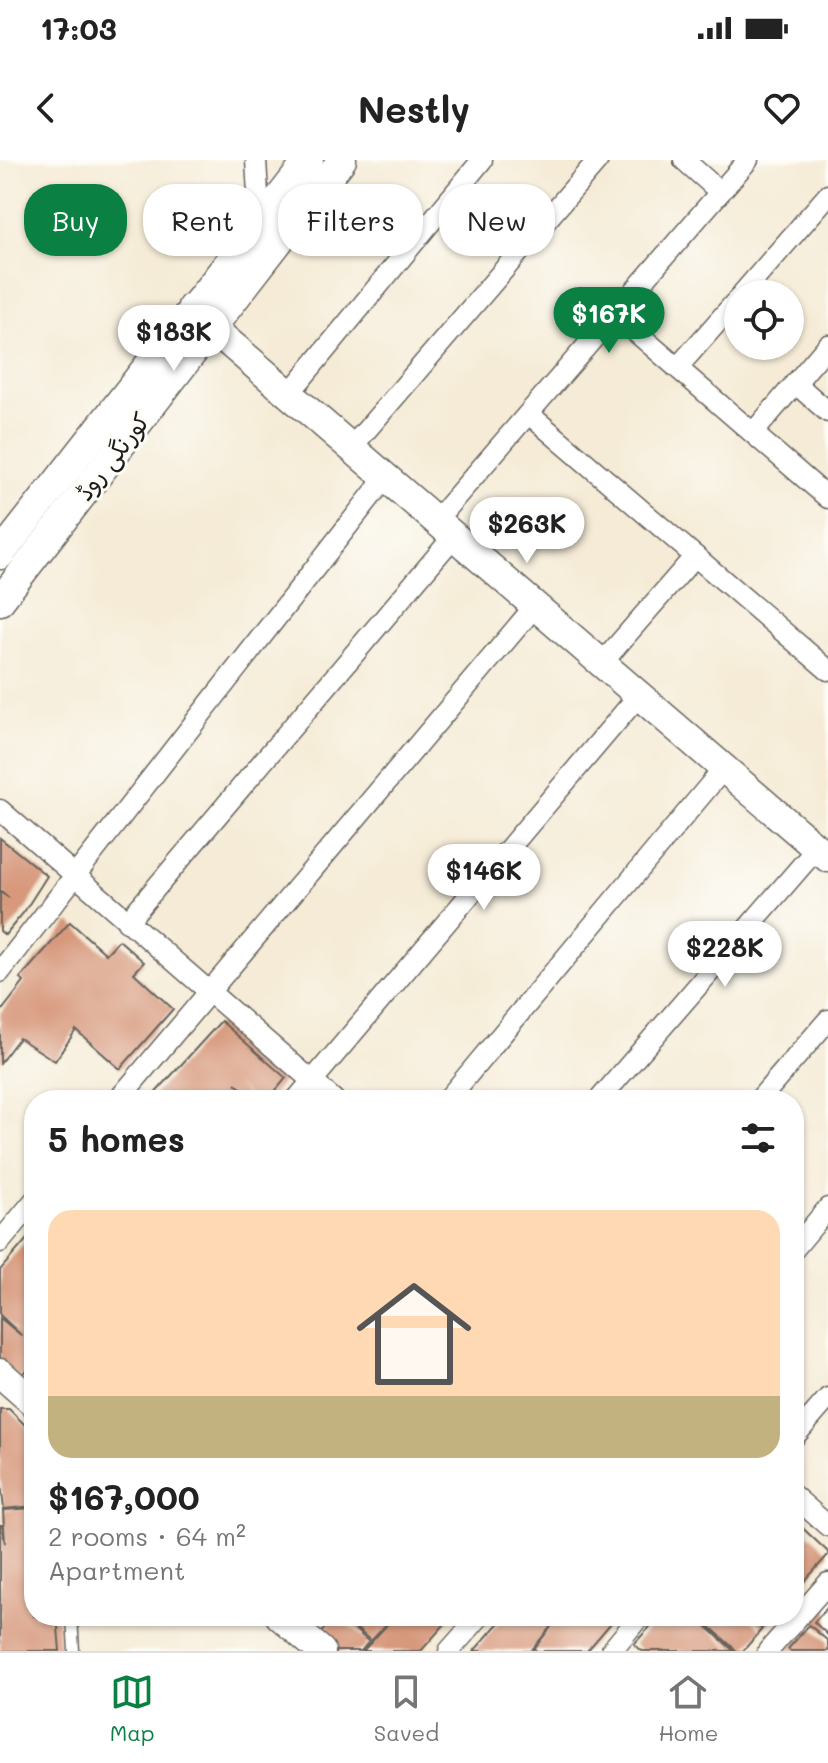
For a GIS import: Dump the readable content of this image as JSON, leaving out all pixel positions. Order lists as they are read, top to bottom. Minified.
{"streets":{"main road":["کورنگی روڈ"]},"page":{"status":"17:03","header":"Nestly","chip":["Buy","Rent","Filters","New"],"price":["$167K","$183K","$263K","$146K","$228K"],"heading":"5 homes","list":[{"name":"$167,000","note":"2 rooms · 64 m² · Apartment"}],"tabs":["Map","Saved","Home"]}}
